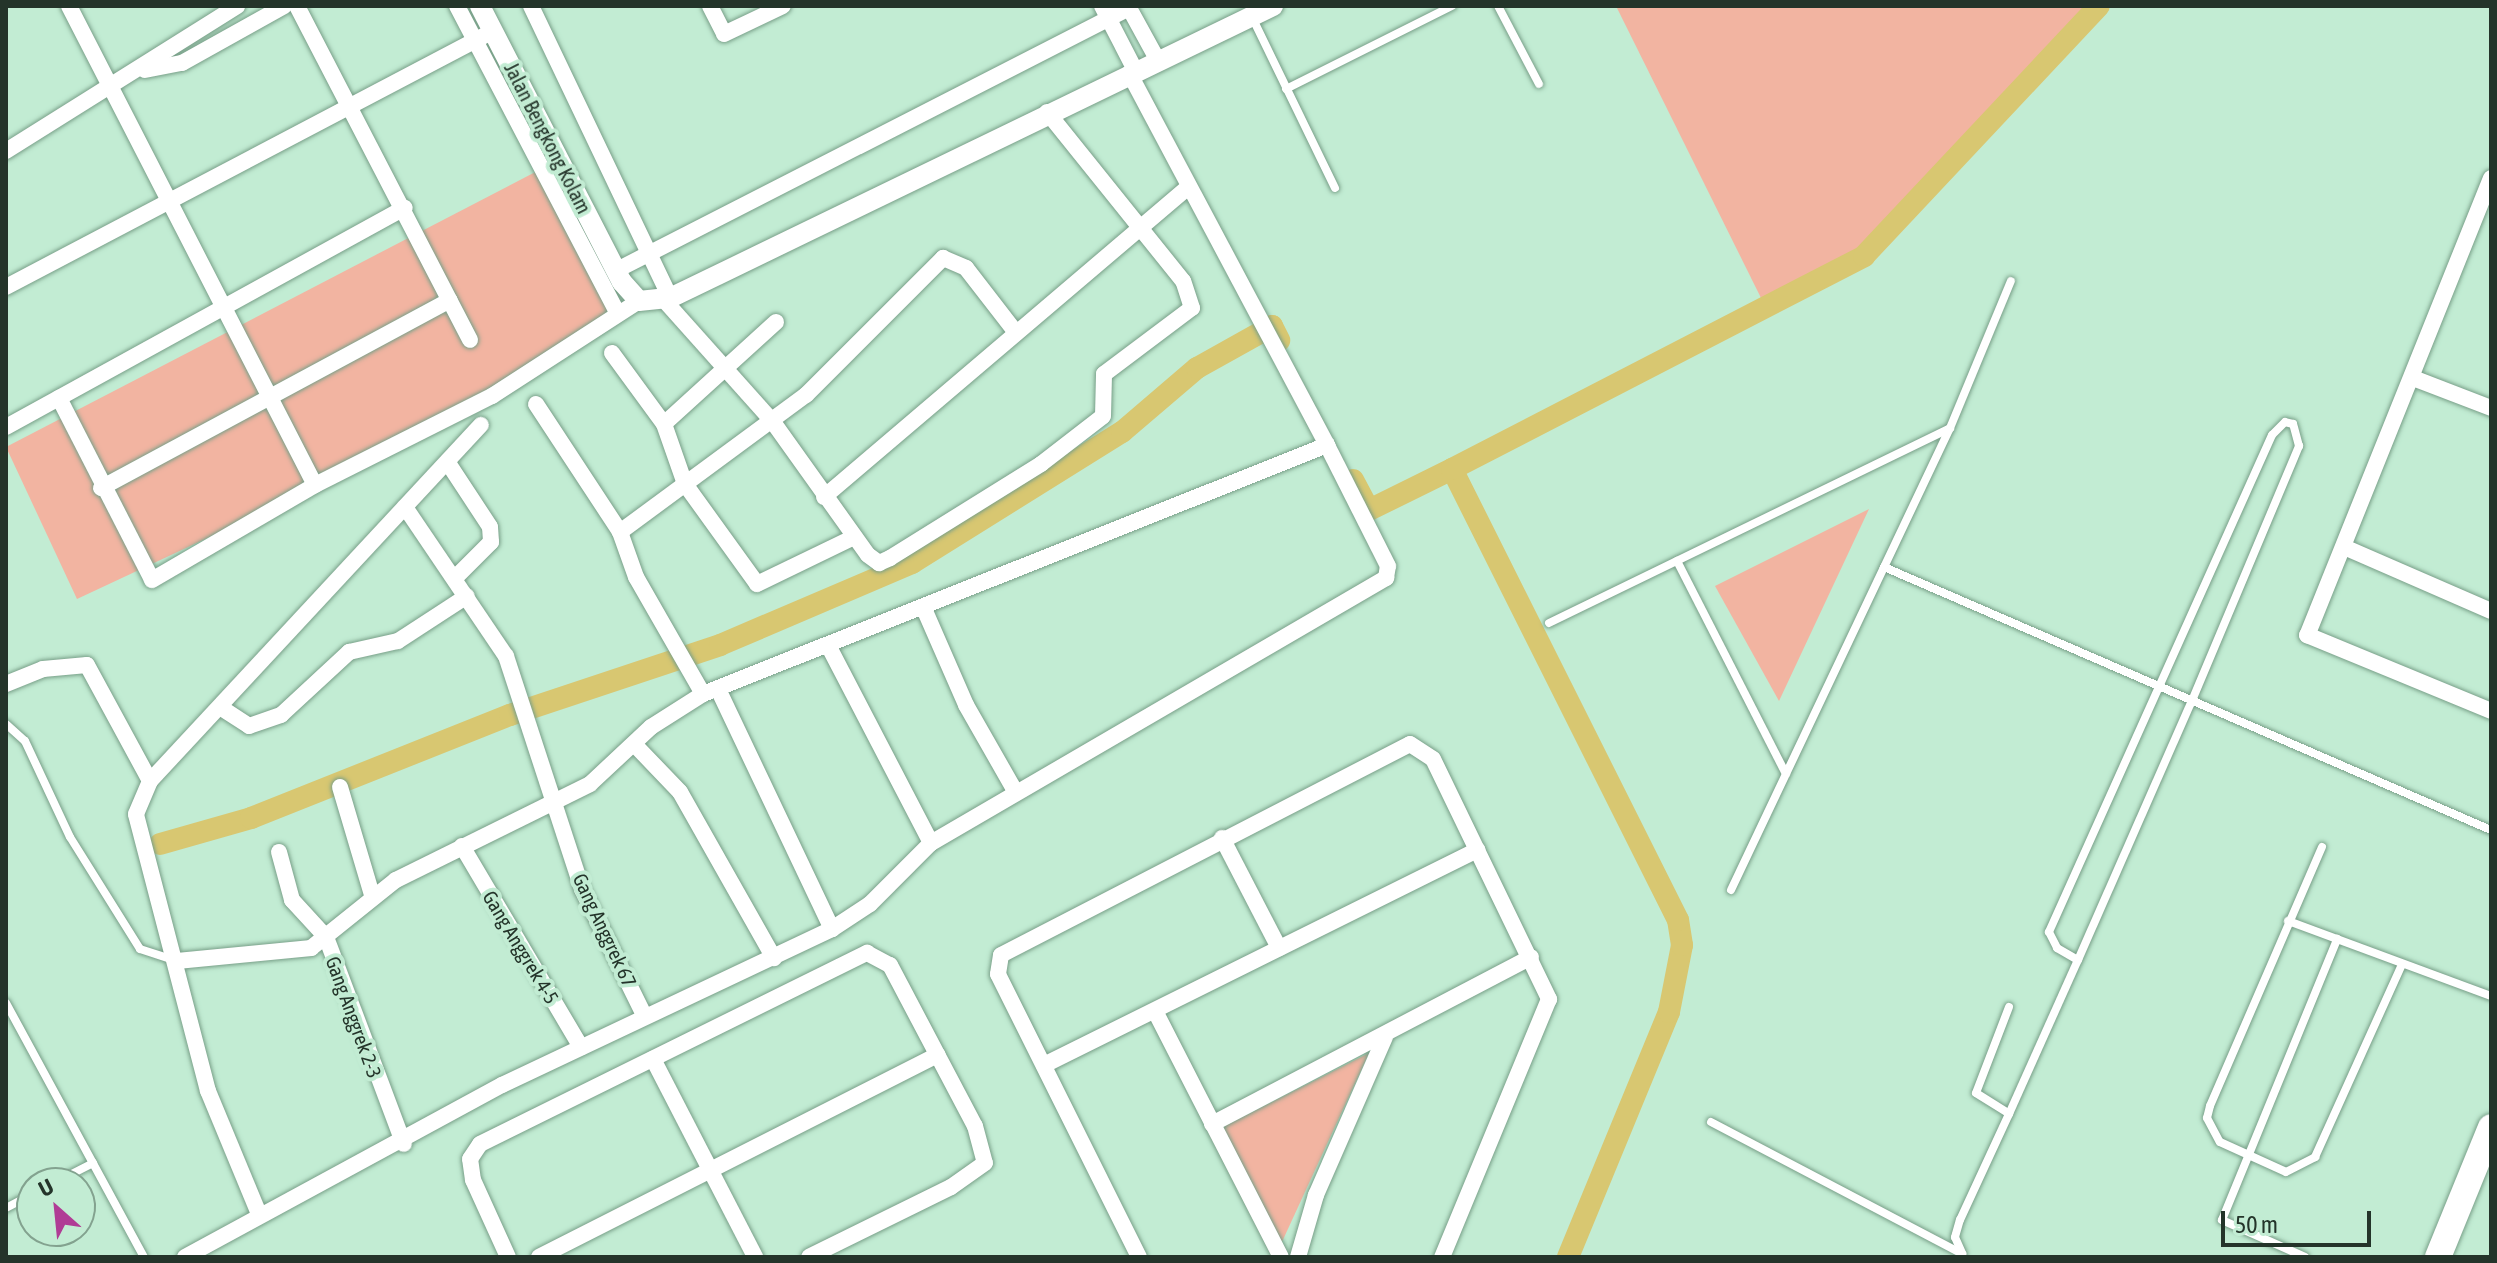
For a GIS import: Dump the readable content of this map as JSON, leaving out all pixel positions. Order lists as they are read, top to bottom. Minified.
{"streets":{"street":["Jalan Bengkong Kolam","Gang Anggrek 67","Gang Anggrek 4-5","Gang Anggrek 2-3"]},"scale_bar":"50 m","north":"top left"}
